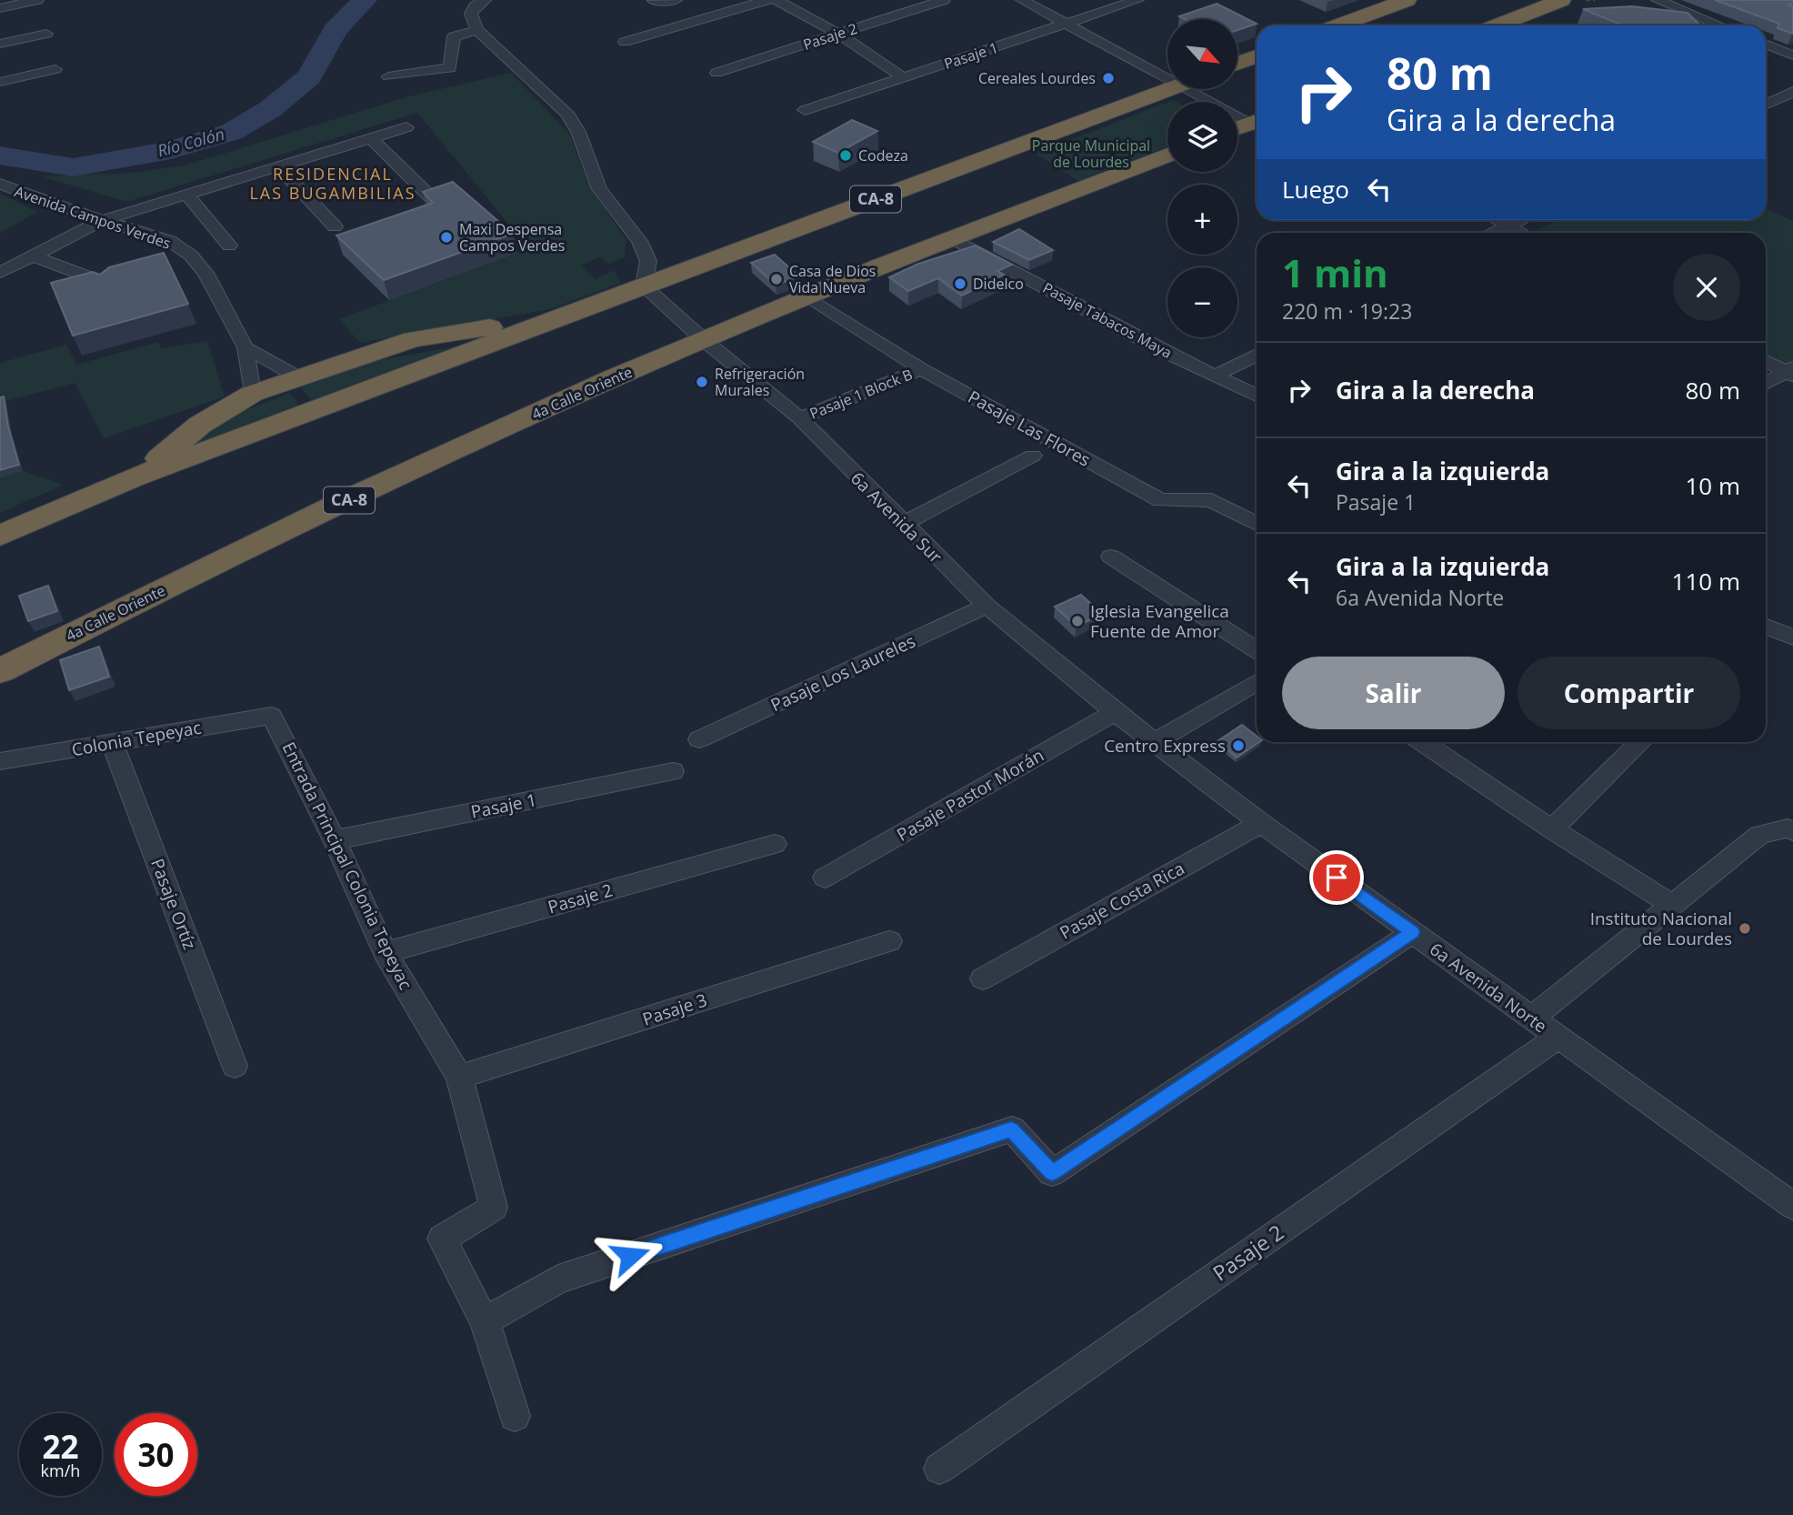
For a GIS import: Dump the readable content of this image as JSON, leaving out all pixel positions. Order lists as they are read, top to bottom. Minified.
{"streets":{"highway":["CA-8","4a Calle Oriente"],"street":["Pasaje 2","Pasaje 1","Avenida Campos Verdes","Pasaje Tabacos Maya","Pasaje 1 Block B","Pasaje Las Flores","6a Avenida Sur","Pasaje Los Laureles","Colonia Tepeyac","Pasaje Pastor Morán","Entrada Principal Colonia Tepeyac","Pasaje Costa Rica","Pasaje Ortíz","6a Avenida Norte","Pasaje 3"]},"crossings":[["Pasaje 2","Entrada Principal Colonia Tepeyac"],["Pasaje 2","6a Avenida Norte"],["Pasaje 1","Entrada Principal Colonia Tepeyac"],["CA-8","6a Avenida Sur"],["Pasaje Tabacos Maya","4a Calle Oriente"],["4a Calle Oriente","Pasaje Las Flores"],["4a Calle Oriente","6a Avenida Sur"],["Pasaje 1 Block B","Pasaje Las Flores"],["Pasaje 1 Block B","6a Avenida Sur"],["6a Avenida Sur","Pasaje Los Laureles"],["6a Avenida Sur","Pasaje Pastor Morán"],["6a Avenida Sur","6a Avenida Norte"],["Colonia Tepeyac","Entrada Principal Colonia Tepeyac"],["Colonia Tepeyac","Pasaje Ortíz"],["Entrada Principal Colonia Tepeyac","Pasaje 3"],["Pasaje Costa Rica","6a Avenida Norte"]],"districts":["RESIDENCIAL LAS BUGAMBILIAS"],"water":["Río Colón"],"parks":["Parque Municipal de Lourdes"],"places":["Cereales Lourdes","Codeza","Maxi Despensa Campos Verdes","Casa de Dios Vida Nueva","Didelco","Refrigeración Murales","Iglesia Evangelica Fuente de Amor","Centro Express","Instituto Nacional de Lourdes"],"north":"bottom right","page":{"map_buttons":["+","−"],"turn":["80 m","Gira a la derecha"],"then":"Luego","heading":["1 min","220 m · 19:23"],"list":[{"name":"Gira a la derecha","value":"80 m"},{"name":"Gira a la izquierda","note":"Pasaje 1","value":"10 m"},{"name":"Gira a la izquierda","note":"6a Avenida Norte","value":"110 m"}],"buttons":["Salir","Compartir"],"speed":"22 km/h","limit":"30"}}
